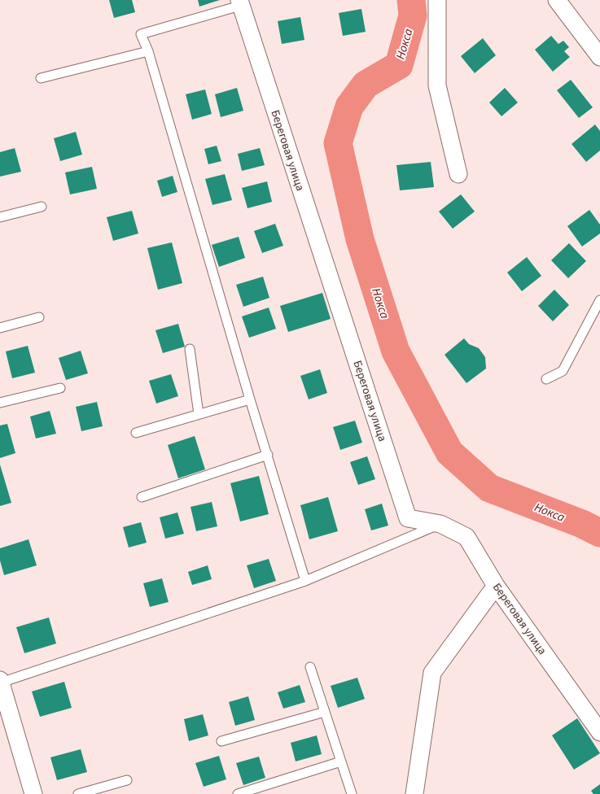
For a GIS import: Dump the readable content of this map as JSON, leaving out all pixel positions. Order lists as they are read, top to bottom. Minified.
{"streets":{"street":["Береговая улица"]},"water":["Нокса"]}
